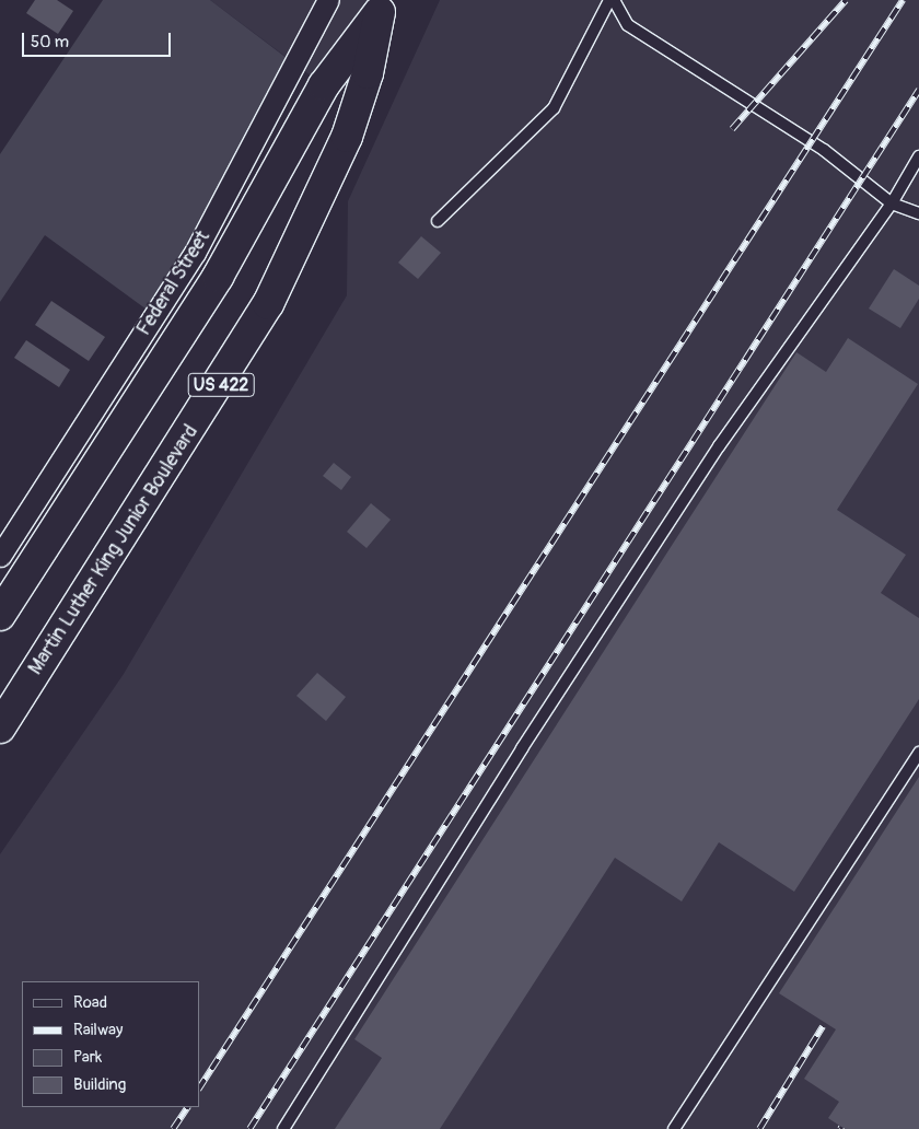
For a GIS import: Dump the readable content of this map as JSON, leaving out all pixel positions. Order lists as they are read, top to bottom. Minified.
{"streets":{"main road":["US 422","Martin Luther King Junior Boulevard"],"street":["Federal Street"]},"legend":["Road","Railway","Park","Building"],"scale_bar":"50 m"}
